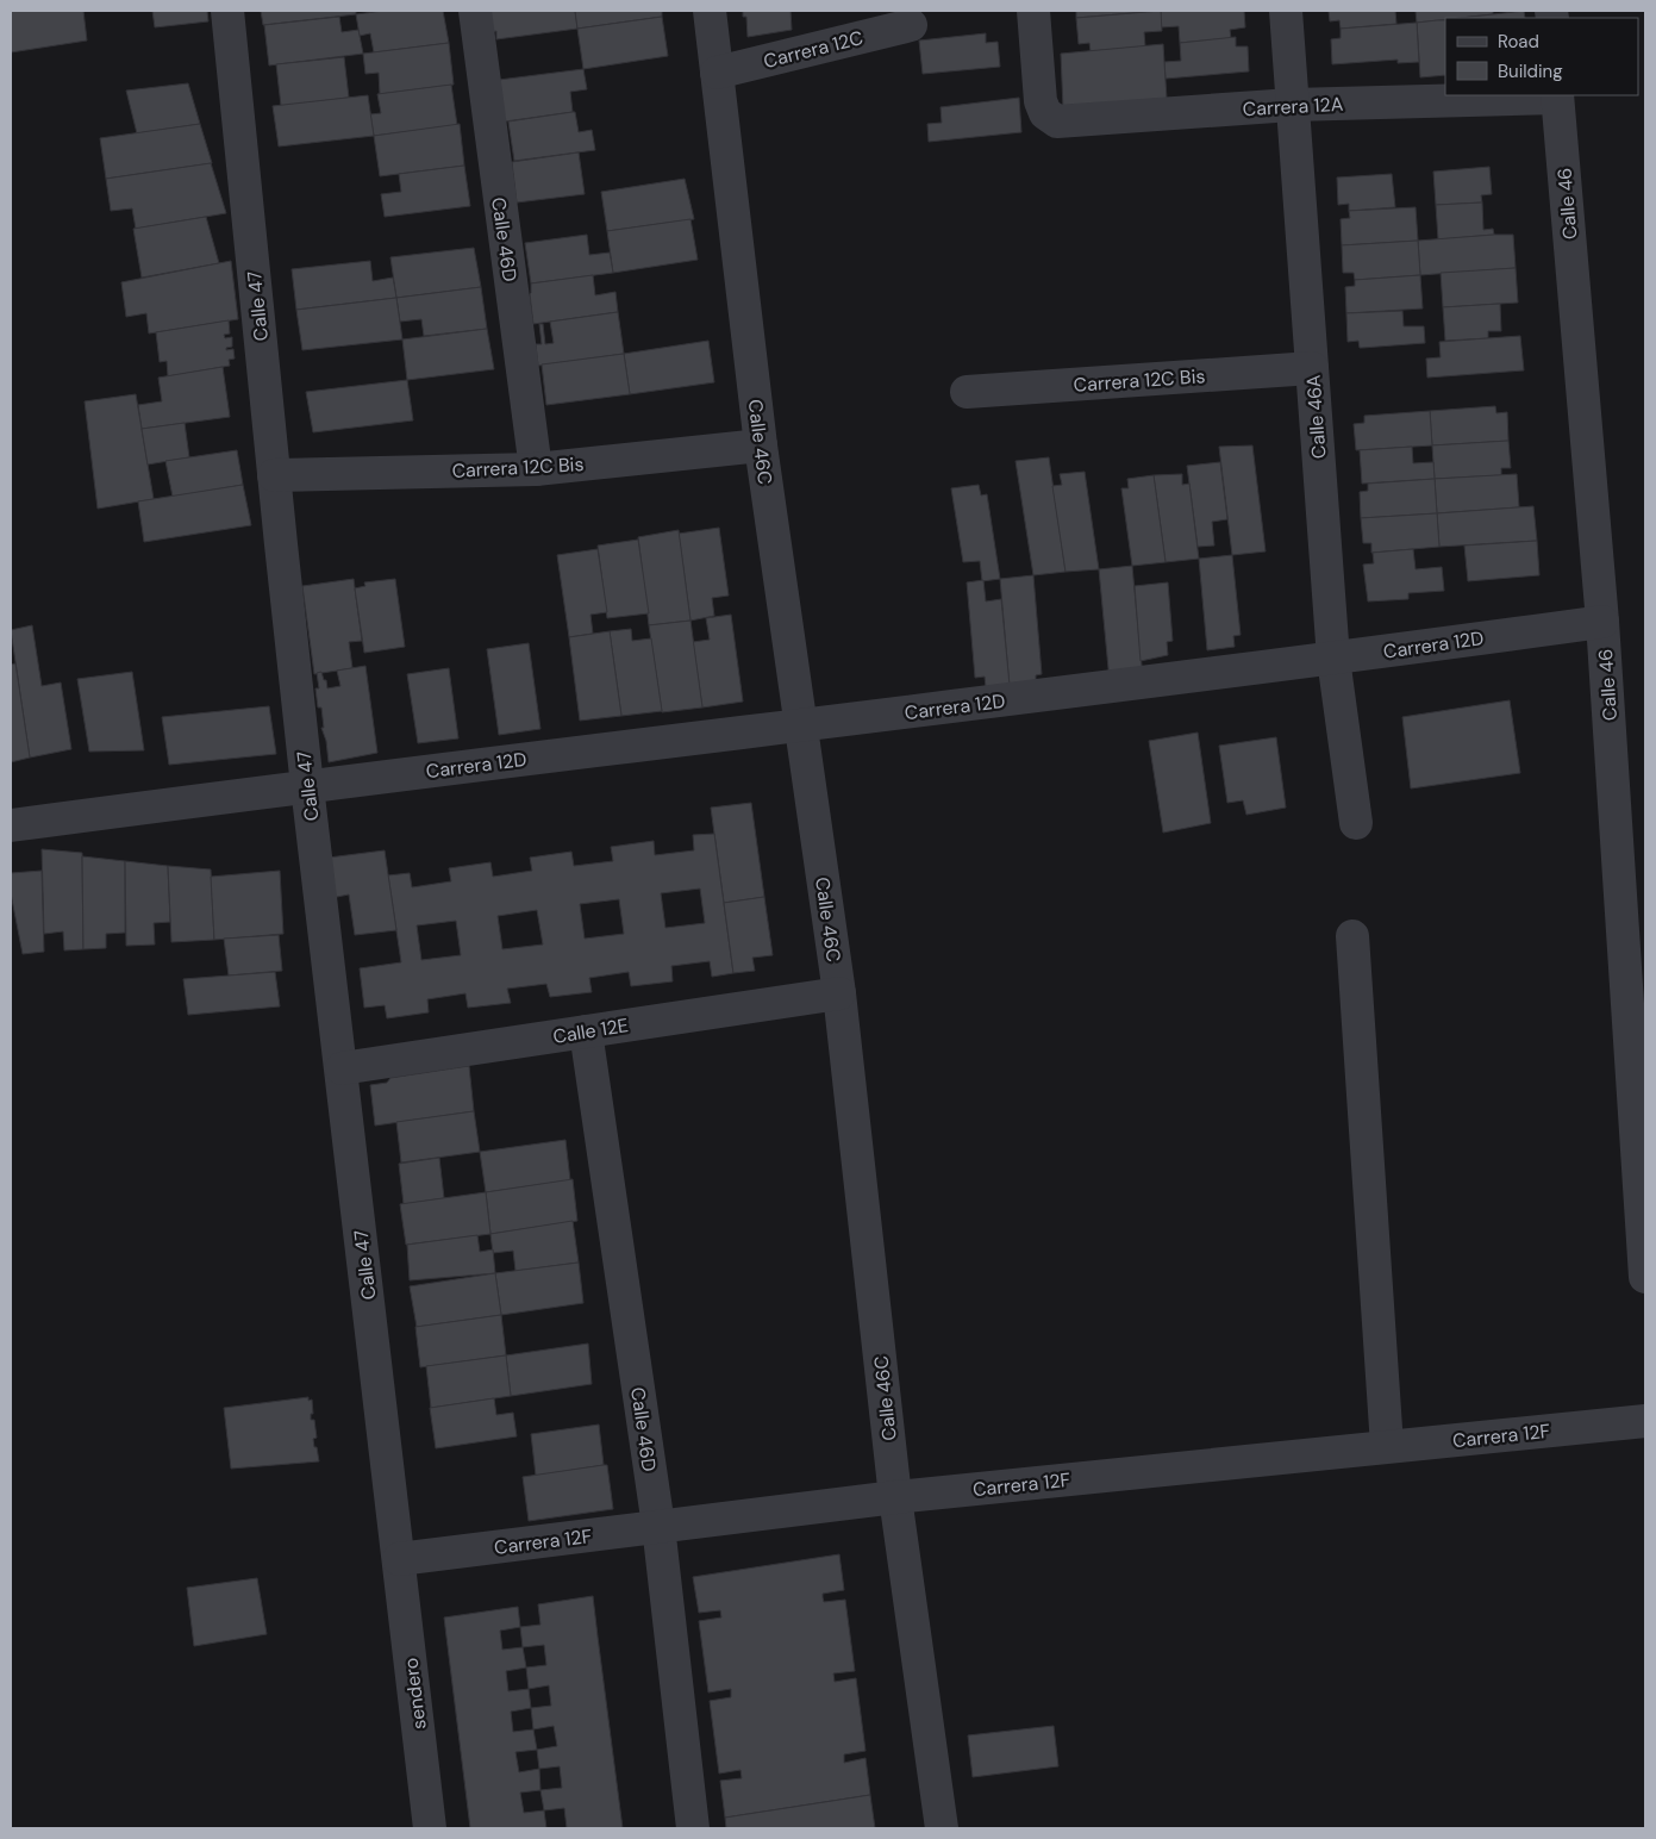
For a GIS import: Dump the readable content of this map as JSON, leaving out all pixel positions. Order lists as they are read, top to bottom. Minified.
{"streets":{"street":["Carrera 12C","Carrera 12A","Calle 46","Calle 46D","Calle 47","Carrera 12C Bis","Calle 46A","Calle 46C","Carrera 12D","Calle 12E","Carrera 12F","sendero"]},"crossings":[["Carrera 12C","Calle 46C"],["Carrera 12A","Calle 46"],["Carrera 12A","Calle 46A"],["Calle 46","Carrera 12D"],["Calle 46D","Carrera 12C Bis"],["Calle 46D","Calle 12E"],["Calle 46D","Carrera 12F"],["Calle 47","Carrera 12C Bis"],["Calle 47","Carrera 12D"],["Calle 47","Calle 12E"],["Calle 47","Carrera 12F"],["Calle 47","sendero"],["Carrera 12C Bis","Calle 46A"],["Carrera 12C Bis","Calle 46C"],["Calle 46A","Carrera 12D"],["Calle 46C","Carrera 12D"],["Calle 46C","Calle 12E"],["Calle 46C","Carrera 12F"],["Carrera 12F","sendero"]],"legend":["Road","Building"]}
